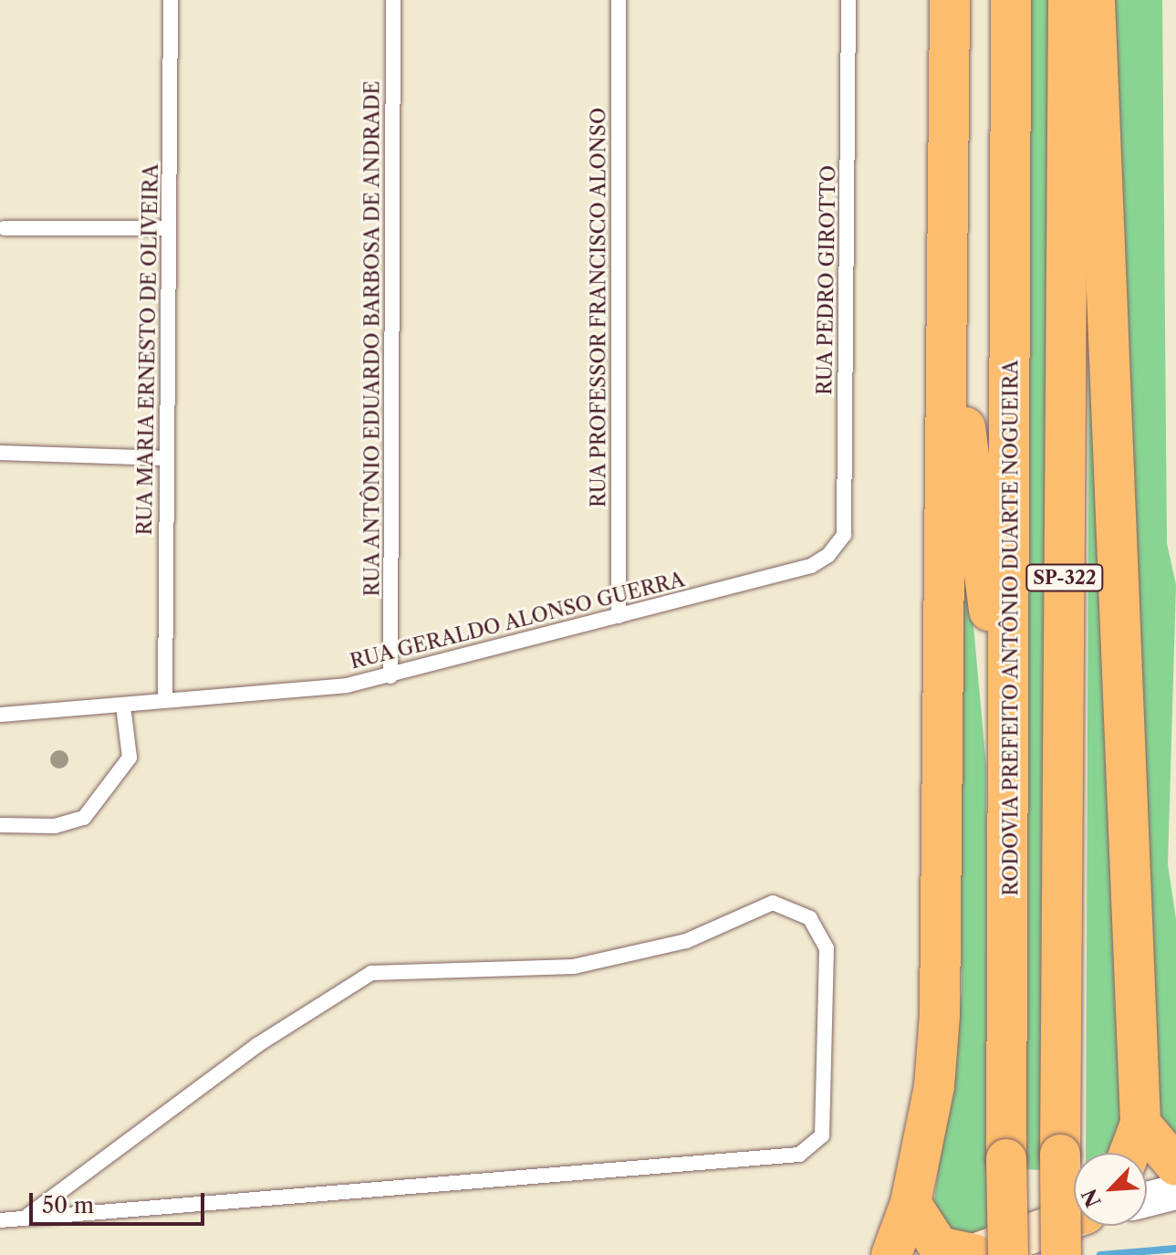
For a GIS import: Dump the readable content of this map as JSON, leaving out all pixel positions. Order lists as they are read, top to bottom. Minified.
{"streets":{"highway":["SP-322","RODOVIA PREFEITO ANTÔNIO DUARTE NOGUEIRA"],"lane":["RUA PEDRO GIROTTO","RUA PROFESSOR FRANCISCO ALONSO","RUA ANTÔNIO EDUARDO BARBOSA DE ANDRADE","RUA MARIA ERNESTO DE OLIVEIRA","RUA GERALDO ALONSO GUERRA"]},"crossings":[["RUA PEDRO GIROTTO","RUA GERALDO ALONSO GUERRA"],["RUA PROFESSOR FRANCISCO ALONSO","RUA GERALDO ALONSO GUERRA"],["RUA ANTÔNIO EDUARDO BARBOSA DE ANDRADE","RUA GERALDO ALONSO GUERRA"],["RUA MARIA ERNESTO DE OLIVEIRA","RUA GERALDO ALONSO GUERRA"]],"scale_bar":"50 m","north":"bottom left"}
